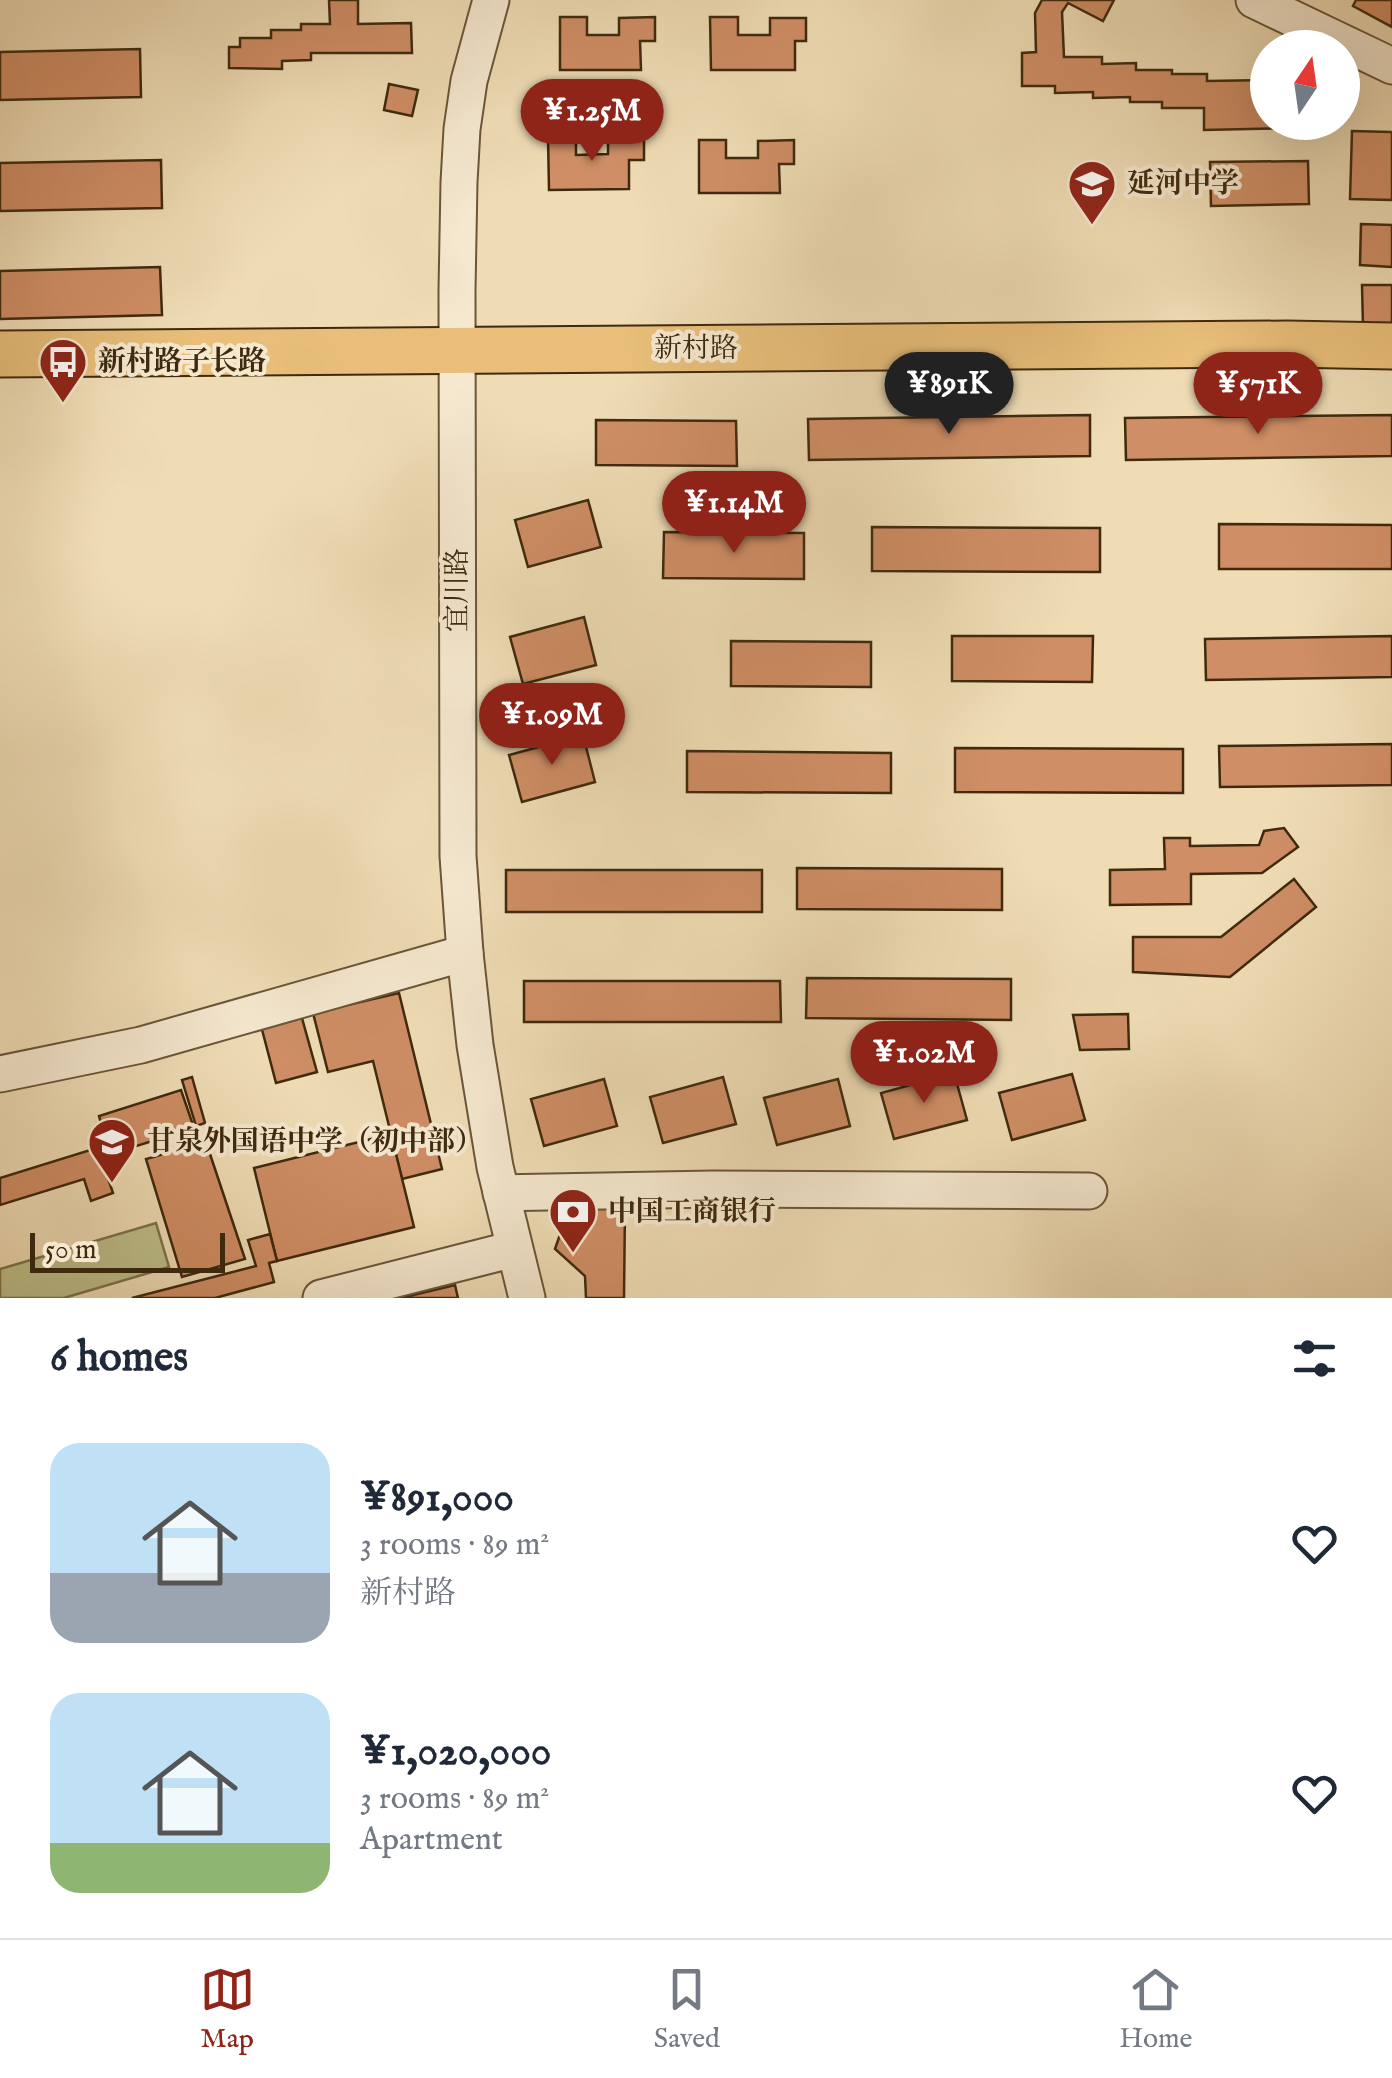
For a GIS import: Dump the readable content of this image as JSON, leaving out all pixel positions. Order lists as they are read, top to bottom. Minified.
{"streets":{"main road":["新村路"],"street":["宜川路"]},"crossings":[["新村路","宜川路"]],"places":{"school or university":["延河中学","甘泉外国语中学（初中部）"],"bus stop":["新村路子长路"],"bank":["中国工商银行"]},"scale_bar":"50 m","north":"top","page":{"price":["¥1.25M","¥891K","¥571K","¥1.14M","¥1.09M","¥1.02M"],"scale":"50 m","heading":"6 homes","list":[{"name":"¥891,000","note":"3 rooms · 89 m² · 新村路"},{"name":"¥1,020,000","note":"3 rooms · 89 m² · Apartment"}],"tabs":["Map","Saved","Home"]}}
